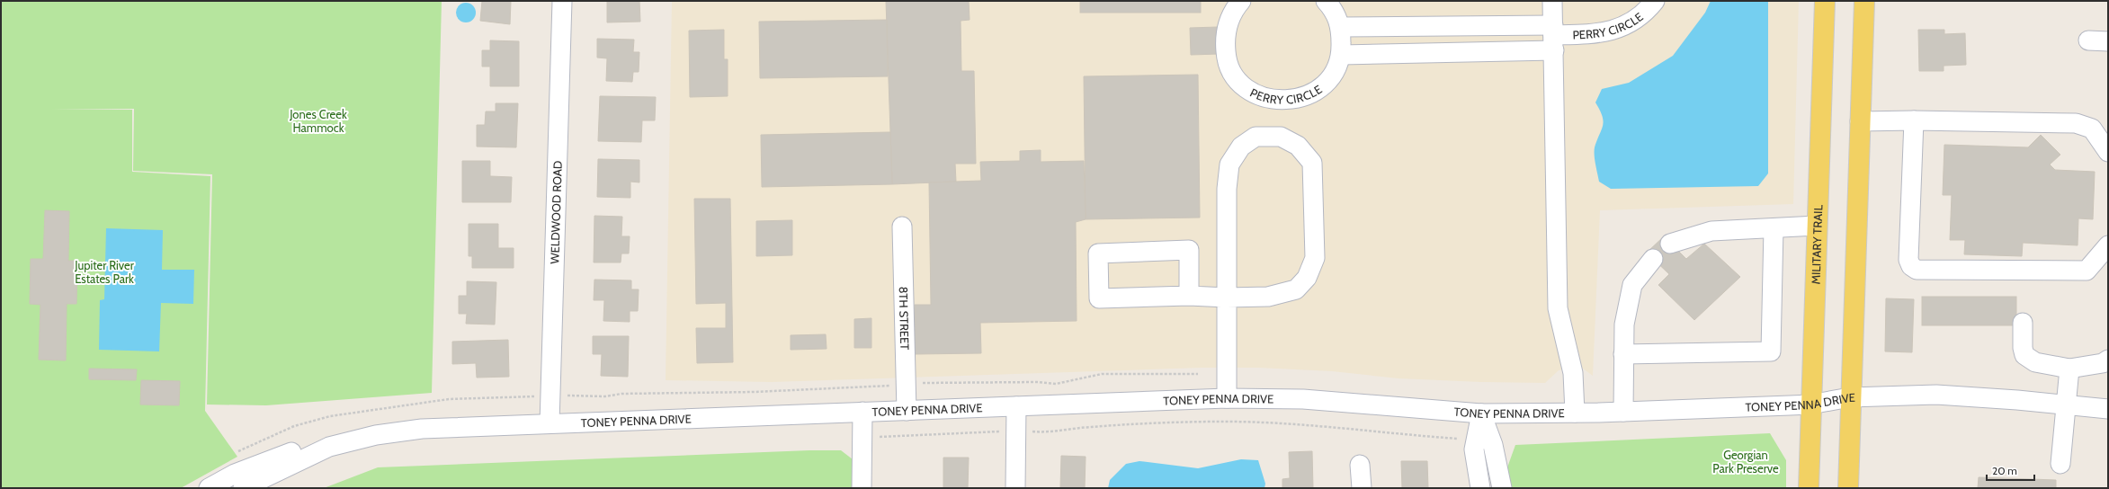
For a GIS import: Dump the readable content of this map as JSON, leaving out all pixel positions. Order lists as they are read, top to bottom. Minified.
{"streets":{"main road":["MILITARY TRAIL"],"street":["PERRY CIRCLE","WELDWOOD ROAD","8TH STREET","TONEY PENNA DRIVE"]},"crossings":[["WELDWOOD ROAD","TONEY PENNA DRIVE"],["MILITARY TRAIL","TONEY PENNA DRIVE"],["8TH STREET","TONEY PENNA DRIVE"]],"parks":["Jones Creek Hammock","Jupiter River Estates Park","Georgian Park Preserve"],"scale_bar":"20 m"}
